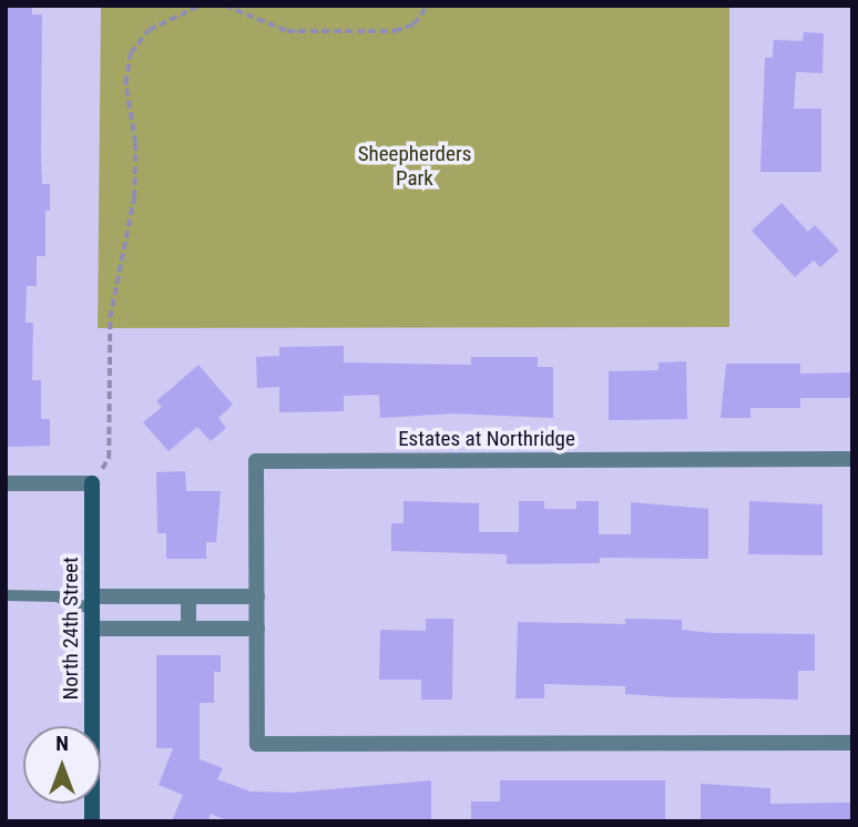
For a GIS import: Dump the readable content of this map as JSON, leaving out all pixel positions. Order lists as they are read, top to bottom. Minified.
{"streets":{"street":["Estates at Northridge","North 24th Street"]},"parks":["Sheepherders Park"],"north":"top"}
